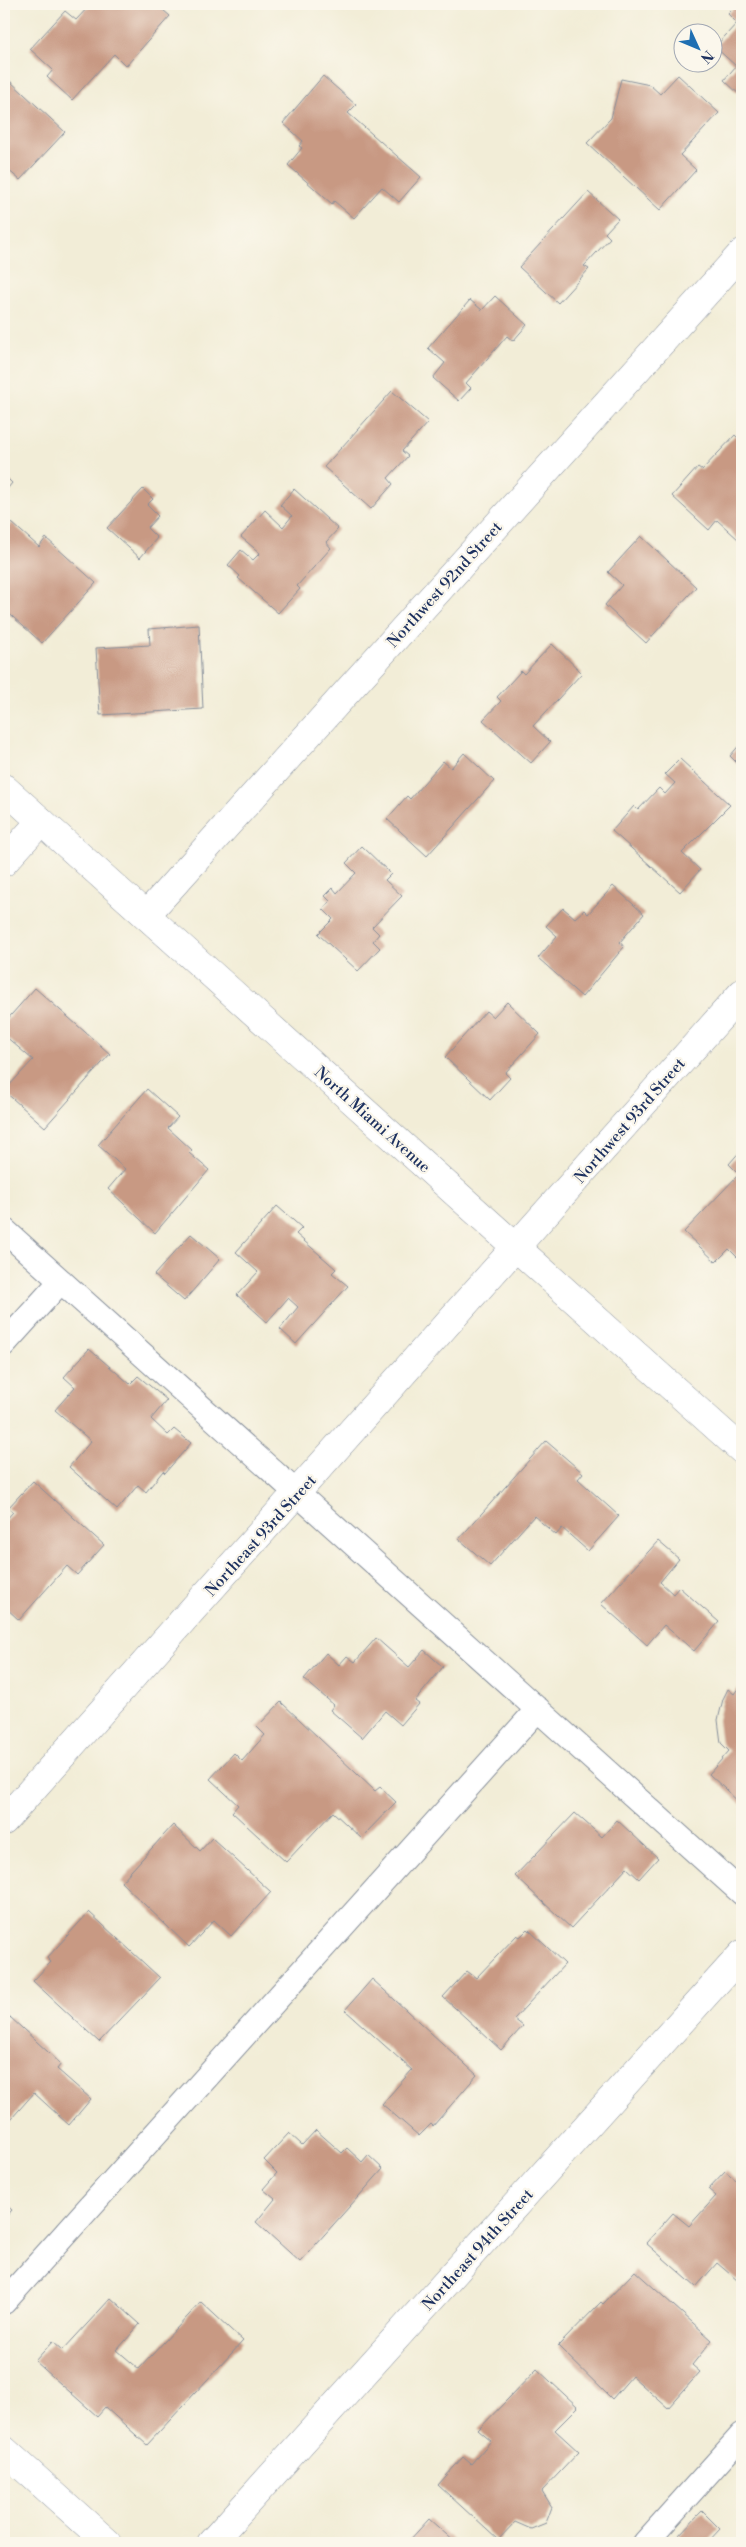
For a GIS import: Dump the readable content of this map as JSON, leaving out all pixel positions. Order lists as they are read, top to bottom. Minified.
{"streets":{"street":["Northwest 92nd Street","North Miami Avenue","Northwest 93rd Street","Northeast 93rd Street","Northeast 94th Street"]},"crossings":[["Northwest 92nd Street","North Miami Avenue"],["North Miami Avenue","Northwest 93rd Street"],["North Miami Avenue","Northeast 93rd Street"],["Northwest 93rd Street","Northeast 93rd Street"]],"north":"bottom right"}
